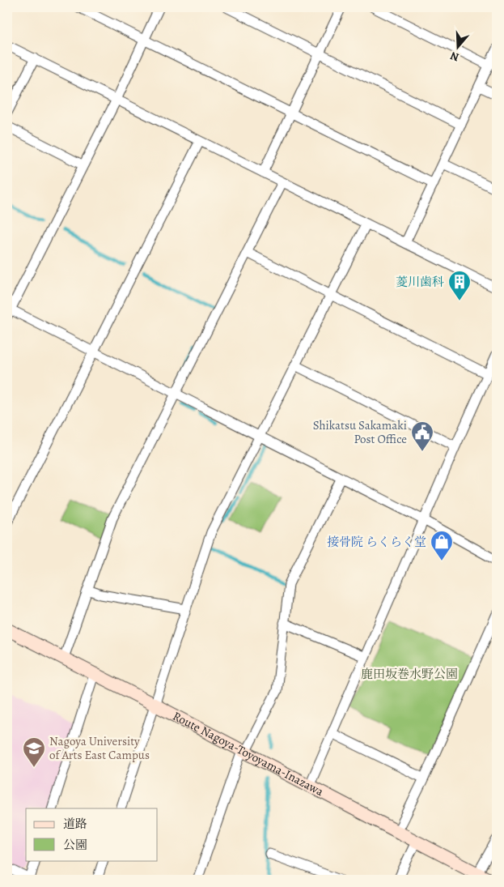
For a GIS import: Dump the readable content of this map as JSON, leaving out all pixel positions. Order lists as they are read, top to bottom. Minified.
{"streets":{"main road":["Route Nagoya-Toyoyama-Inazawa"]},"parks":["鹿田坂巻水野公園"],"places":{"building":["菱川歯科"],"public building":["Shikatsu Sakamaki Post Office"],"shop":["接骨院 らくらく堂"],"school or university":["Nagoya University of Arts East Campus"]},"legend":["道路","公園"],"north":"bottom"}
